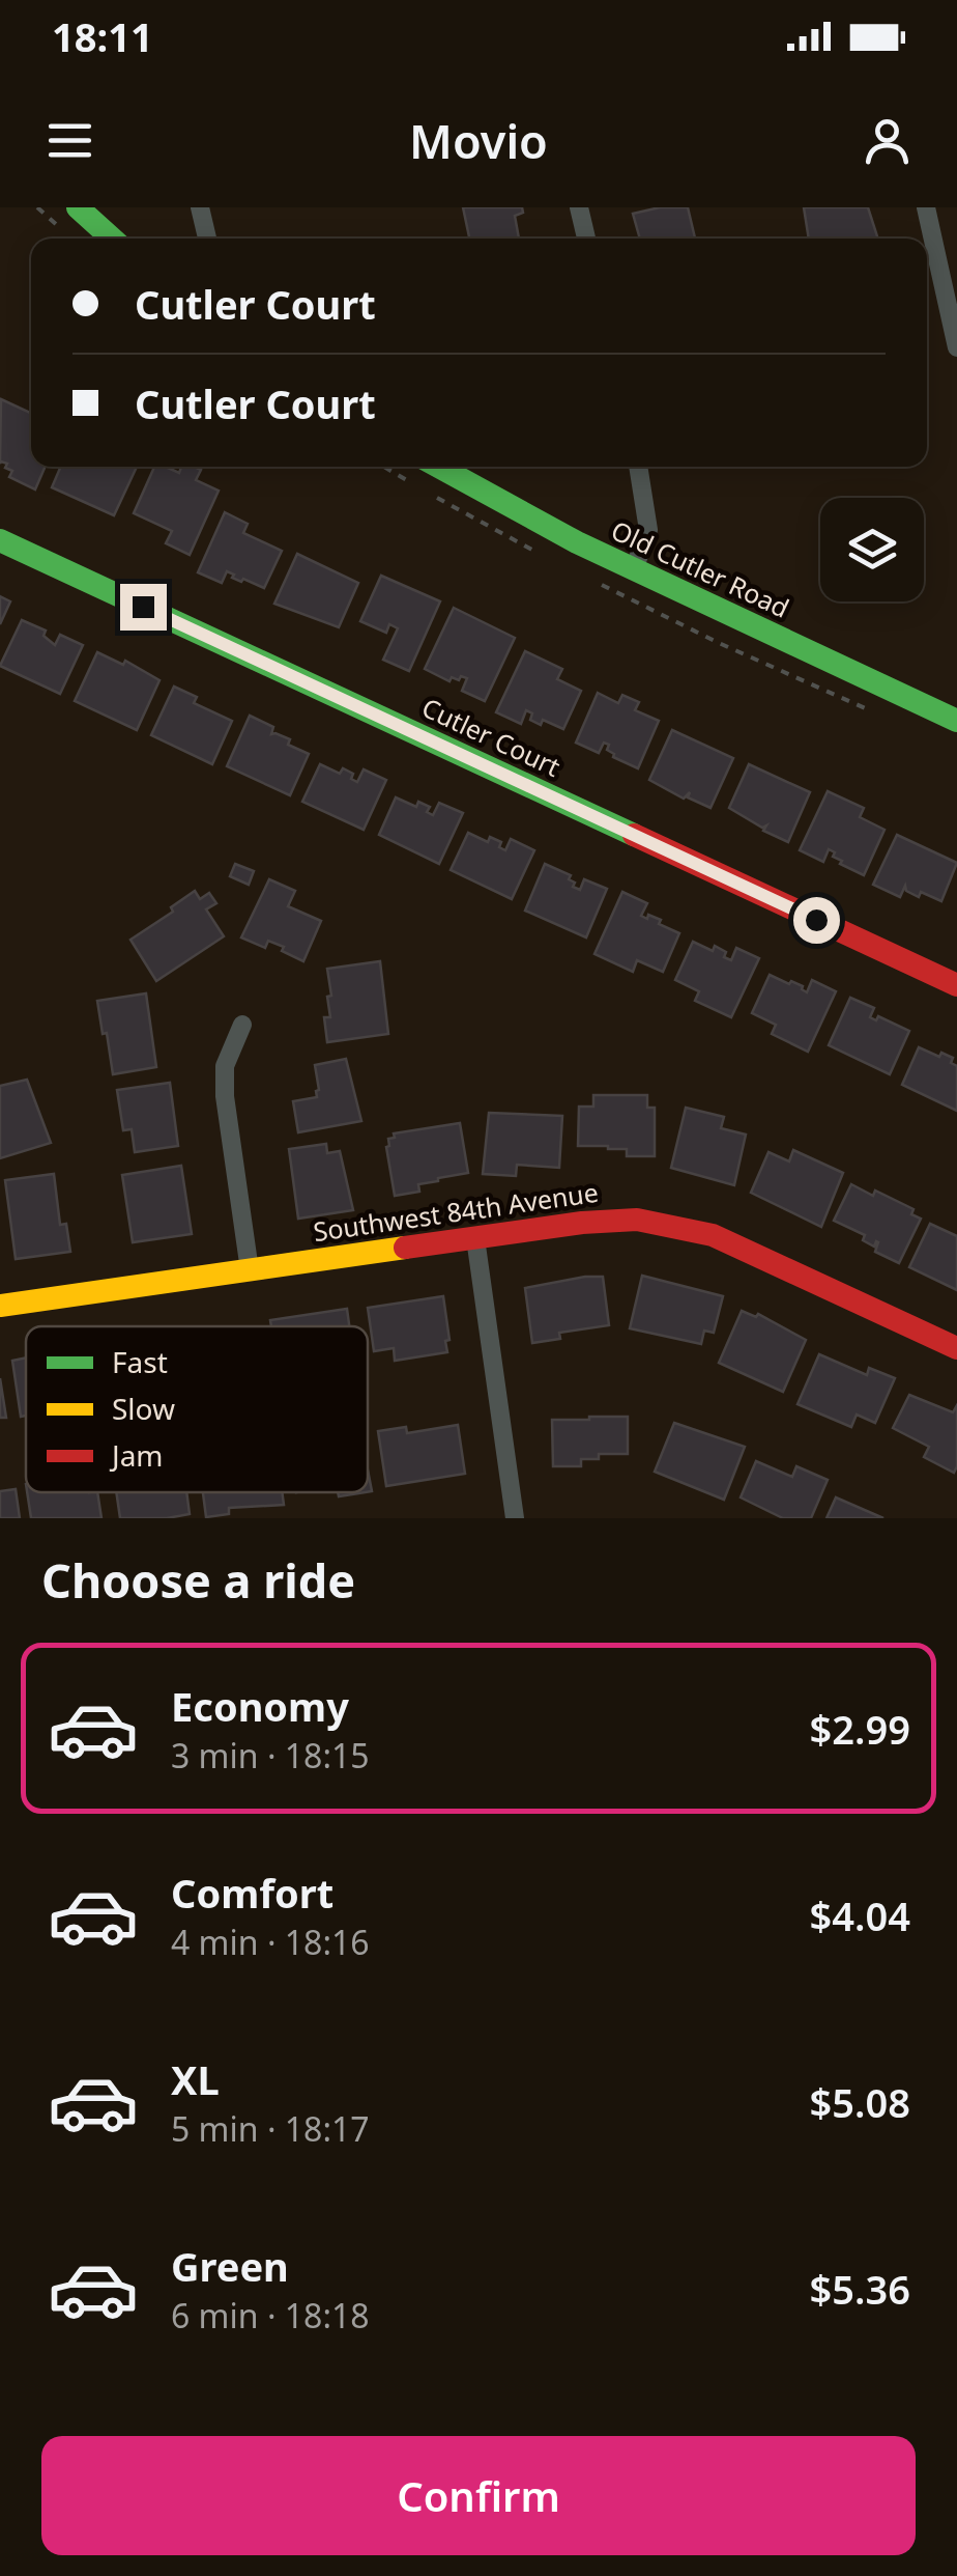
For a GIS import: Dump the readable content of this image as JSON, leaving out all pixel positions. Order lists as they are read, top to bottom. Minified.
{"streets":{"street":["Old Cutler Road","Cutler Court","Southwest 84th Avenue"]},"legend":["Fast","Slow","Jam"],"page":{"status":"18:11","header":"Movio","banner":["Cutler Court","Cutler Court"],"heading":"Choose a ride","list":[{"name":"Economy","note":"3 min · 18:15","value":"$2.99"},{"name":"Comfort","note":"4 min · 18:16","value":"$4.04"},{"name":"XL","note":"5 min · 18:17","value":"$5.08"},{"name":"Green","note":"6 min · 18:18","value":"$5.36"}],"buttons":"Confirm"}}
